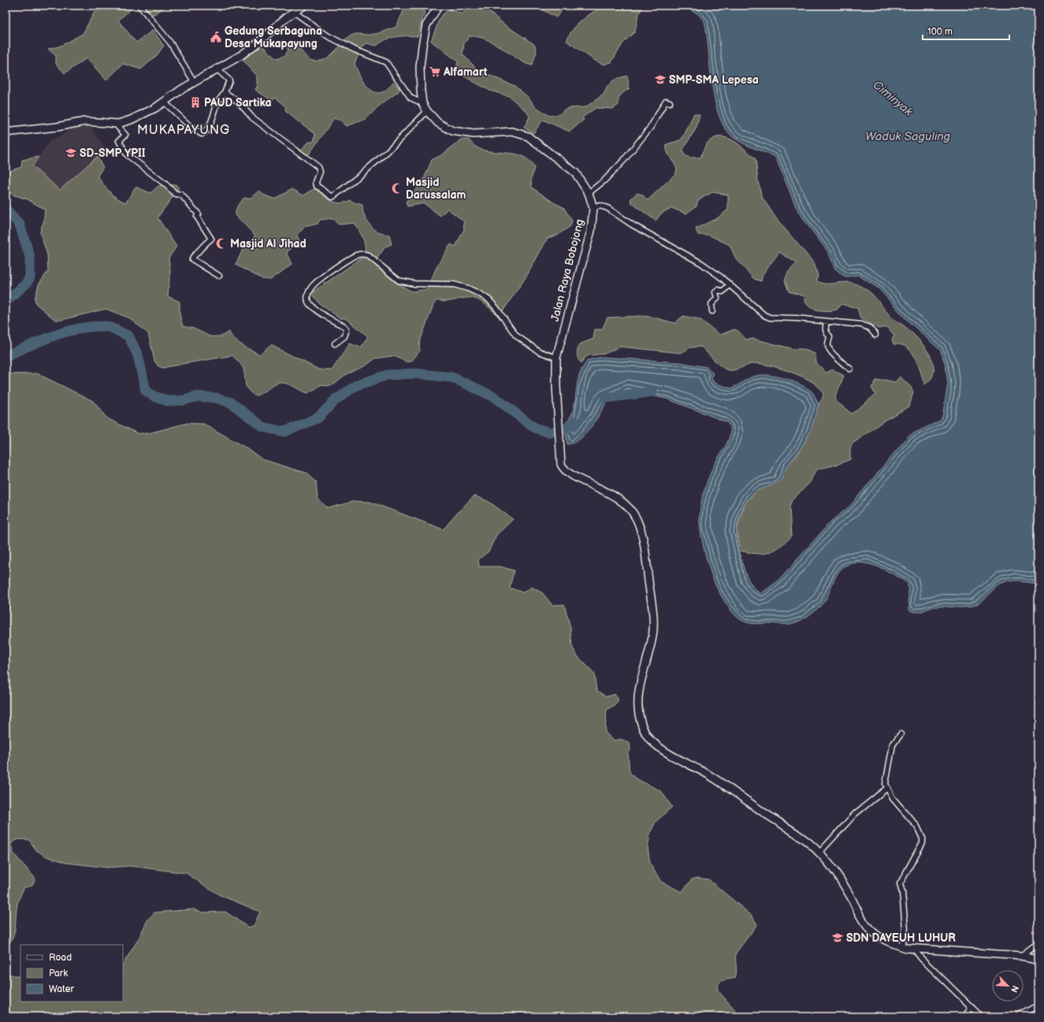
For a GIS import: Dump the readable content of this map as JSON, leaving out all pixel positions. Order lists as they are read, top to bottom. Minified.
{"streets":{"main road":["Jalan Raya Bobojong"]},"districts":["MUKAPAYUNG"],"water":["Ciminyak","Waduk Saguling"],"places":{"public building":["Gedung Serbaguna Desa Mukapayung"],"supermarket":["Alfamart"],"school or university":["SMP-SMA Lepesa","SD-SMP YPII","SDN DAYEUH LUHUR"],"building":["PAUD Sartika"],"mosque":["Masjid Darussalam","Masjid Al Jihad"]},"legend":["Road","Park","Water"],"scale_bar":"100 m","north":"bottom right"}
